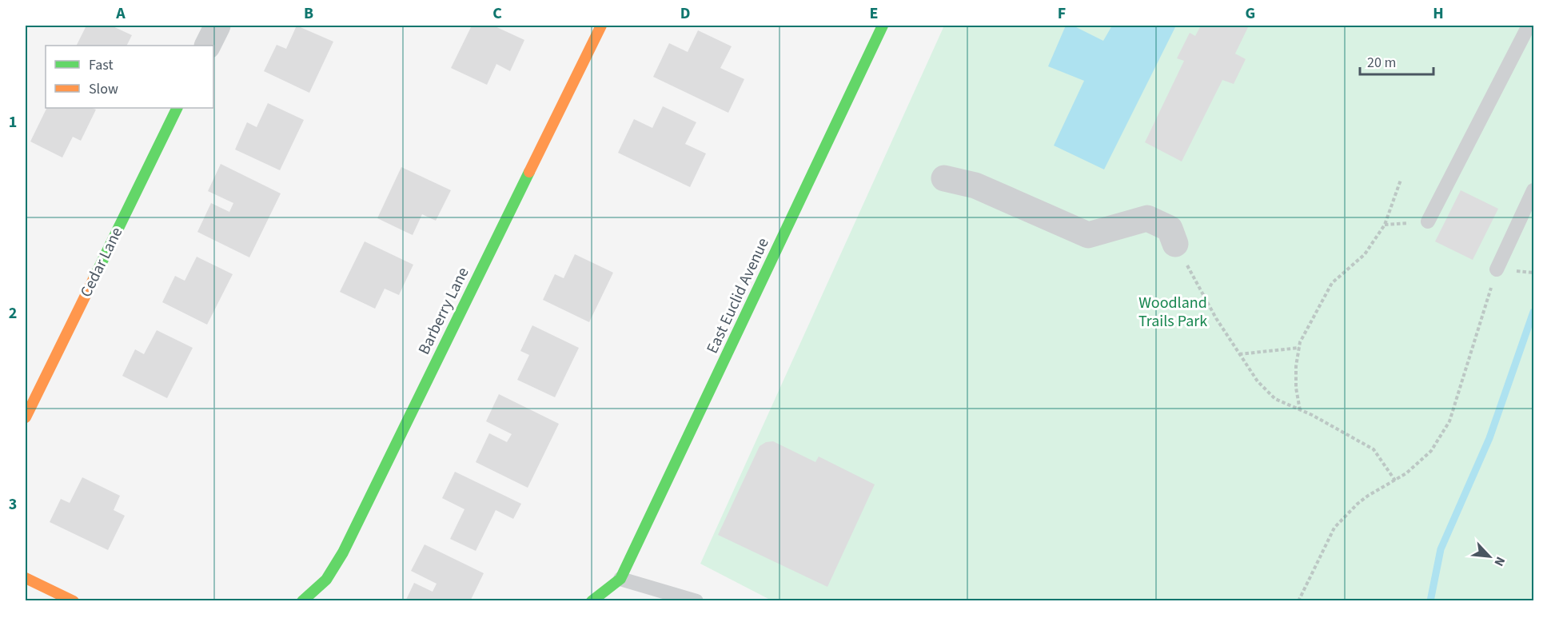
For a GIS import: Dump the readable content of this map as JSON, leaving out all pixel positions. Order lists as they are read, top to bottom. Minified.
{"streets":{"street":["Cedar Lane","East Euclid Avenue","Barberry Lane"]},"parks":["Woodland Trails Park"],"legend":["Fast","Slow"],"scale_bar":"20 m","north":"bottom right","grid":{"columns":["A","B","C","D","E","F","G","H"],"rows":["1","2","3"]}}
